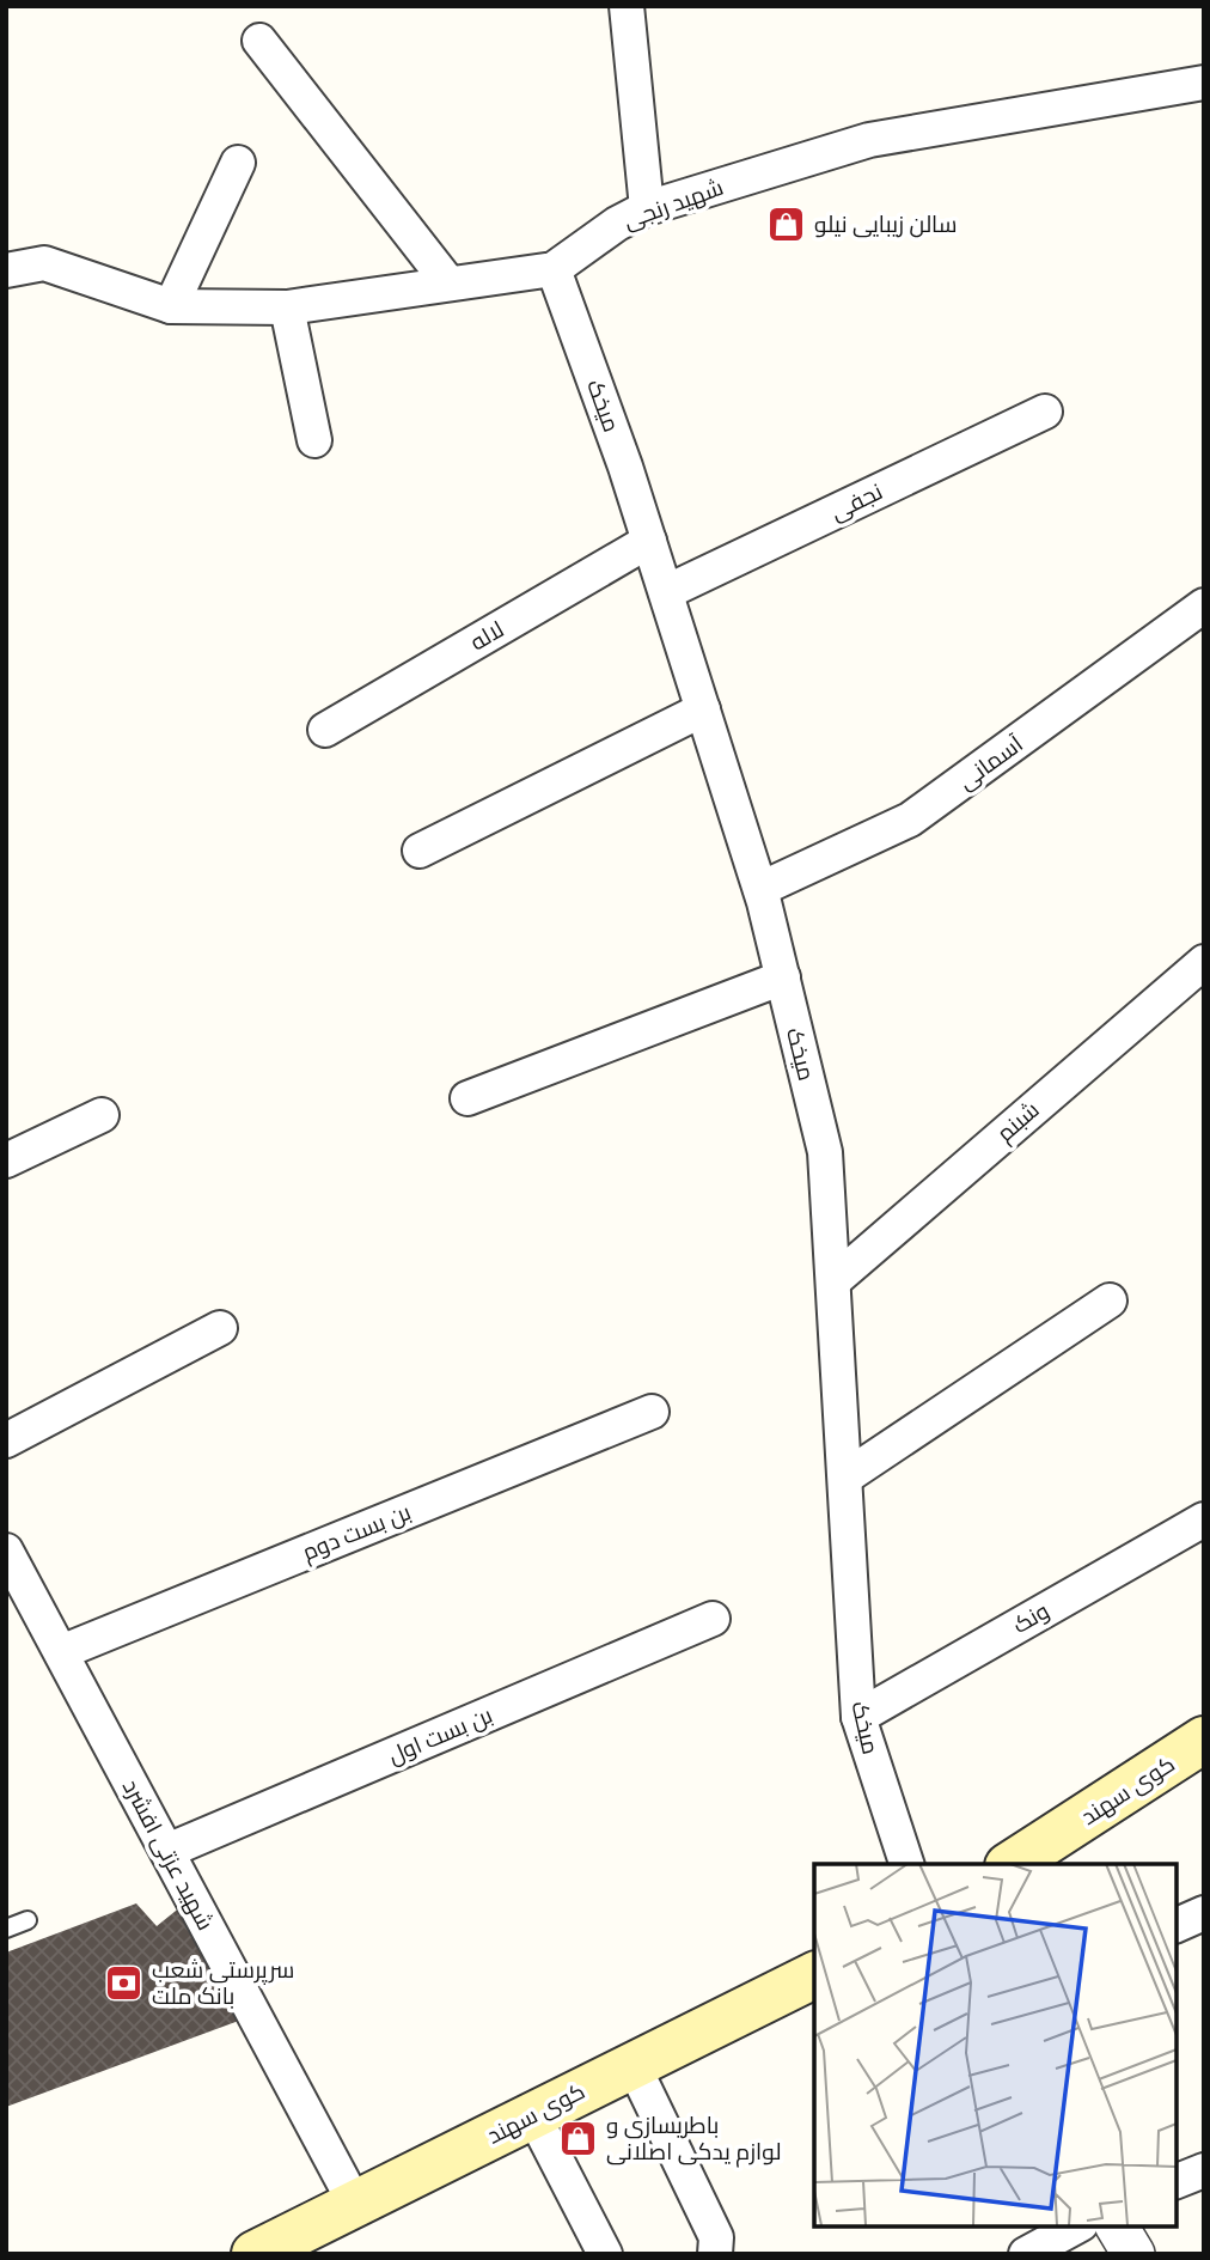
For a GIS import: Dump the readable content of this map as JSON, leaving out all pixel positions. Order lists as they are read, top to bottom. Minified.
{"streets":{"main road":["کوی سهند"],"street":["شهید رنجی","میخک","نجفی","لاله","آسمانی","شبنم","بن بست دوم","ونک","بن بست اول","شهید عزتی افشرد"]},"crossings":[["شهید رنجی","میخک"],["میخک","نجفی"],["میخک","لاله"],["میخک","آسمانی"],["میخک","شبنم"],["میخک","ونک"],["بن بست دوم","شهید عزتی افشرد"],["بن بست اول","شهید عزتی افشرد"],["کوی سهند","شهید عزتی افشرد"]],"places":{"shop":["سالن زیبایی نیلو","باطریسازی و لوازم یدکی اصلانی"],"bank":["سرپرستی شعب بانک ملت"]}}
